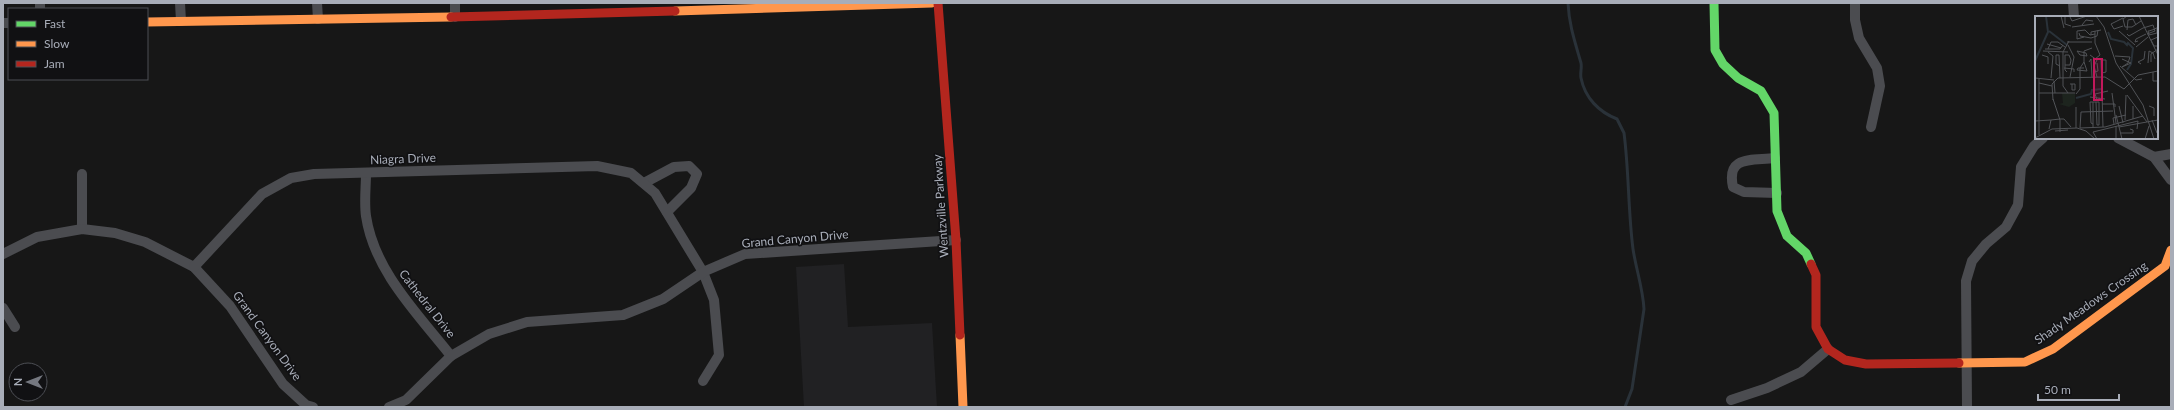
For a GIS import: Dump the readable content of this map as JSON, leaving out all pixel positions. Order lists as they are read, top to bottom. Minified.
{"streets":{"street":["Niagra Drive","Wentzville Parkway","Grand Canyon Drive","Shady Meadows Crossing","Cathedral Drive"]},"crossings":[["Niagra Drive","Grand Canyon Drive"],["Niagra Drive","Cathedral Drive"],["Wentzville Parkway","Grand Canyon Drive"],["Grand Canyon Drive","Cathedral Drive"]],"legend":["Fast","Slow","Jam"],"scale_bar":"50 m","north":"left"}
